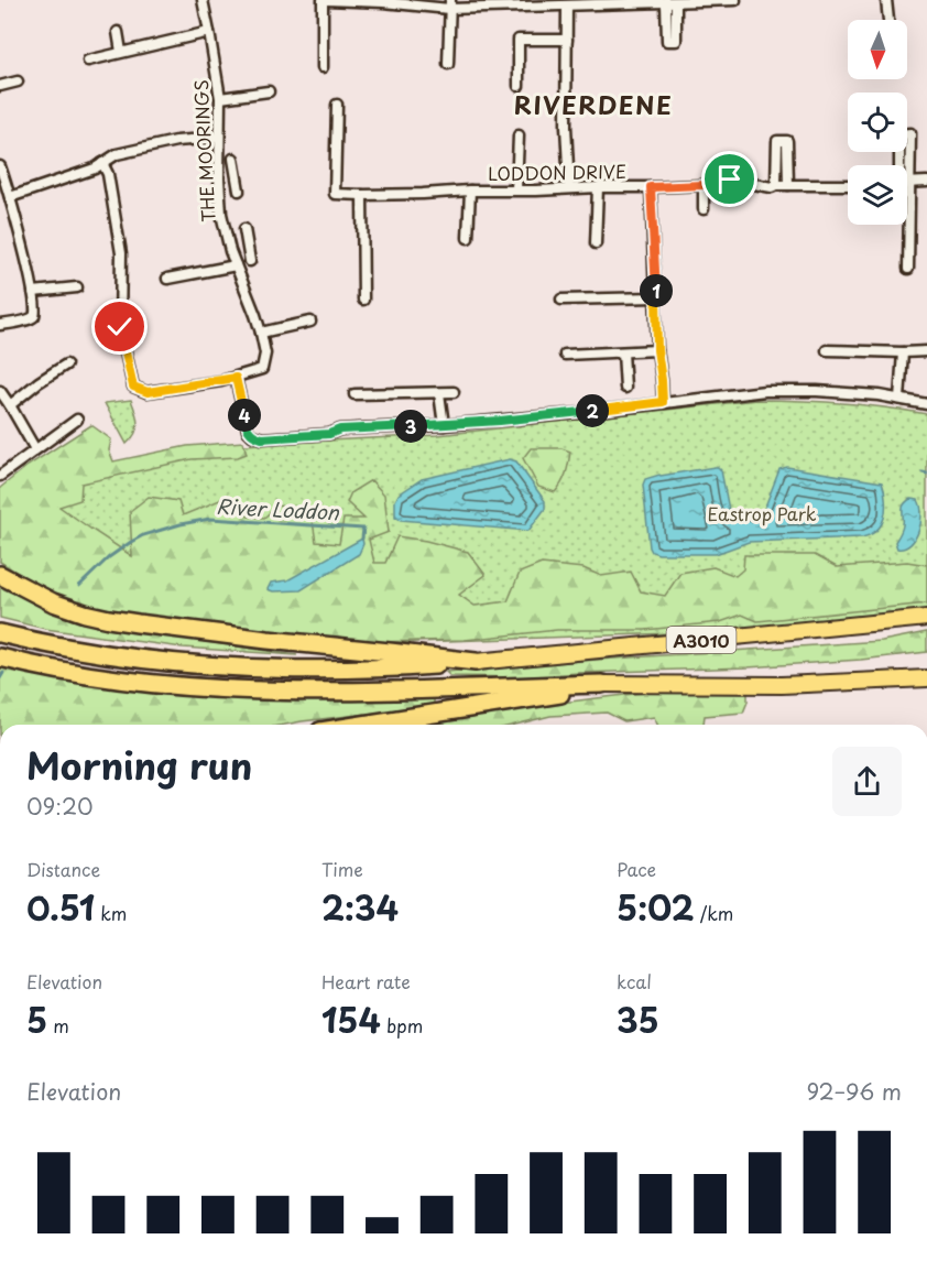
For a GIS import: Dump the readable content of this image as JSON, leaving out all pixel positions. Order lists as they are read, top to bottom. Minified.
{"streets":{"main road":["A3010"],"street":["THE MOORINGS","LODDON DRIVE"]},"districts":["RIVERDENE"],"water":["River Loddon"],"parks":["Eastrop Park"],"north":"bottom","page":{"pins":["1","2","4","3"],"heading":["Morning run","09:20"],"stats":[["Distance","0.51 km"],["Time","2:34"],["Pace","5:02 /km"],["Elevation","5 m"],["Heart rate","154 bpm"],["kcal","35"]],"chart":["Elevation","92–96 m"]}}
